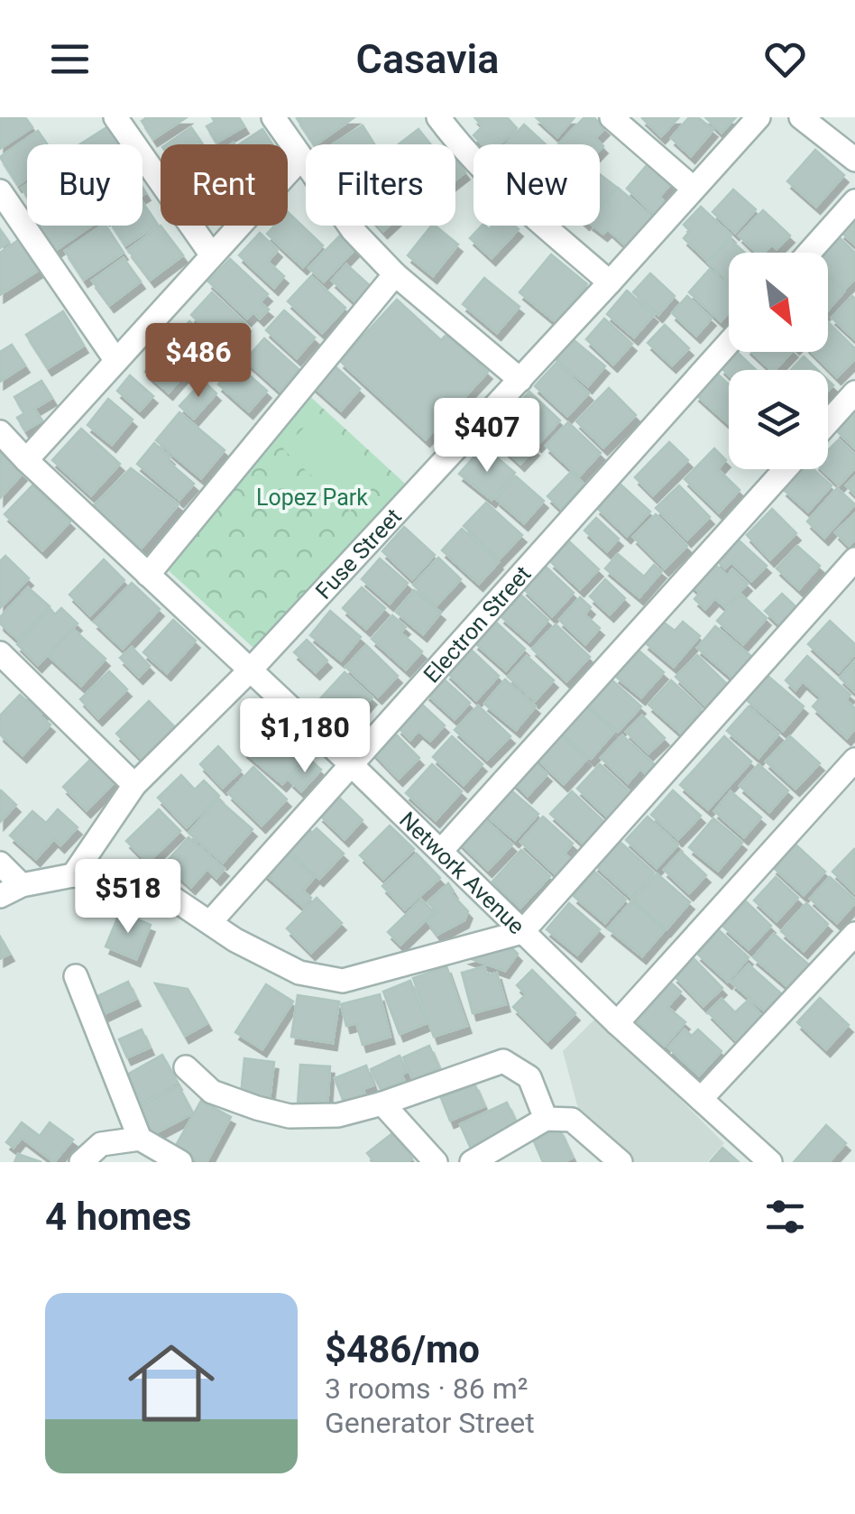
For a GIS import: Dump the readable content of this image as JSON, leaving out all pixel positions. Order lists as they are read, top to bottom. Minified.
{"streets":{"street":["Fuse Street","Electron Street","Network Avenue"]},"crossings":[["Fuse Street","Network Avenue"],["Electron Street","Network Avenue"]],"parks":["Lopez Park"],"north":"bottom right","page":{"header":"Casavia","chip":["Buy","Rent","Filters","New"],"price":["$486","$407","$1,180","$518"],"heading":"4 homes","list":[{"name":"$486/mo","note":"3 rooms · 86 m² · Generator Street"}]}}
